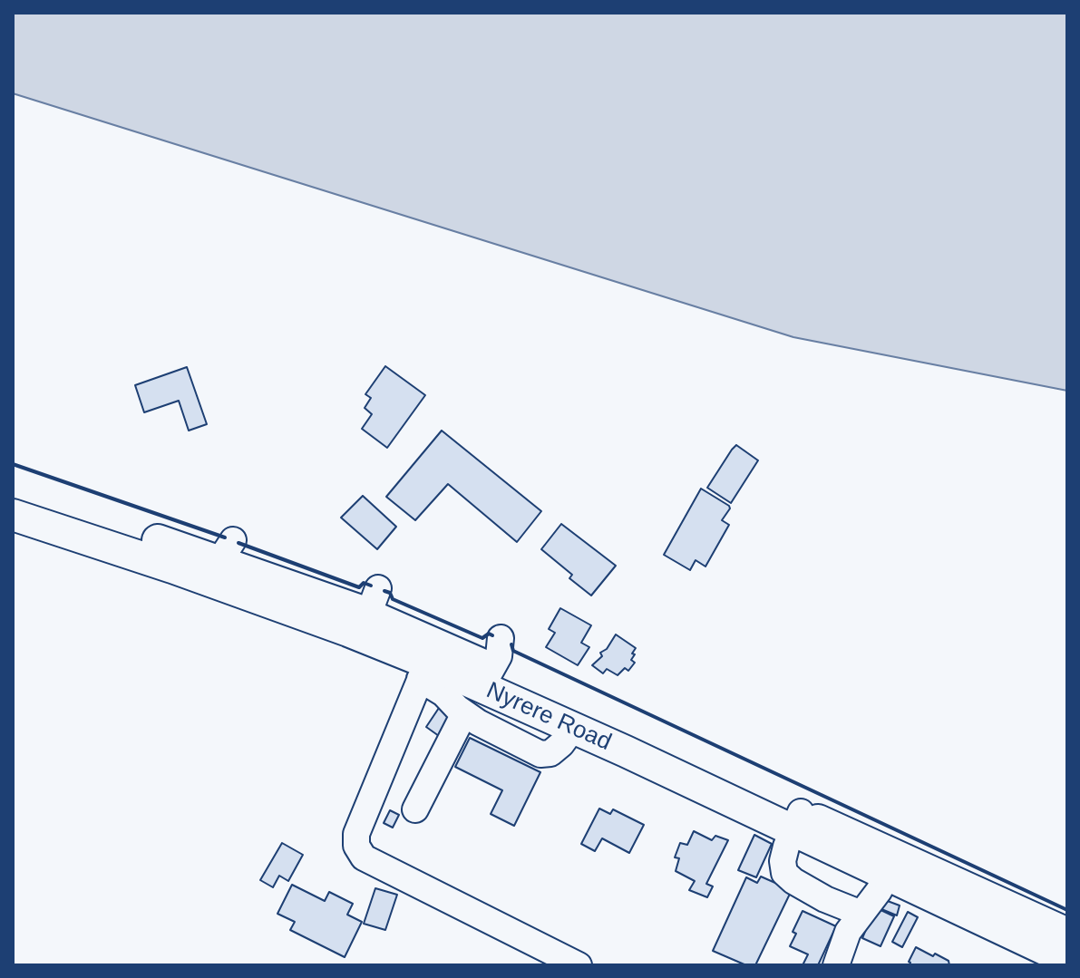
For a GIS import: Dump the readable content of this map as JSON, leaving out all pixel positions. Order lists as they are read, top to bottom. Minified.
{"streets":{"main road":["Nyrere Road"]}}
